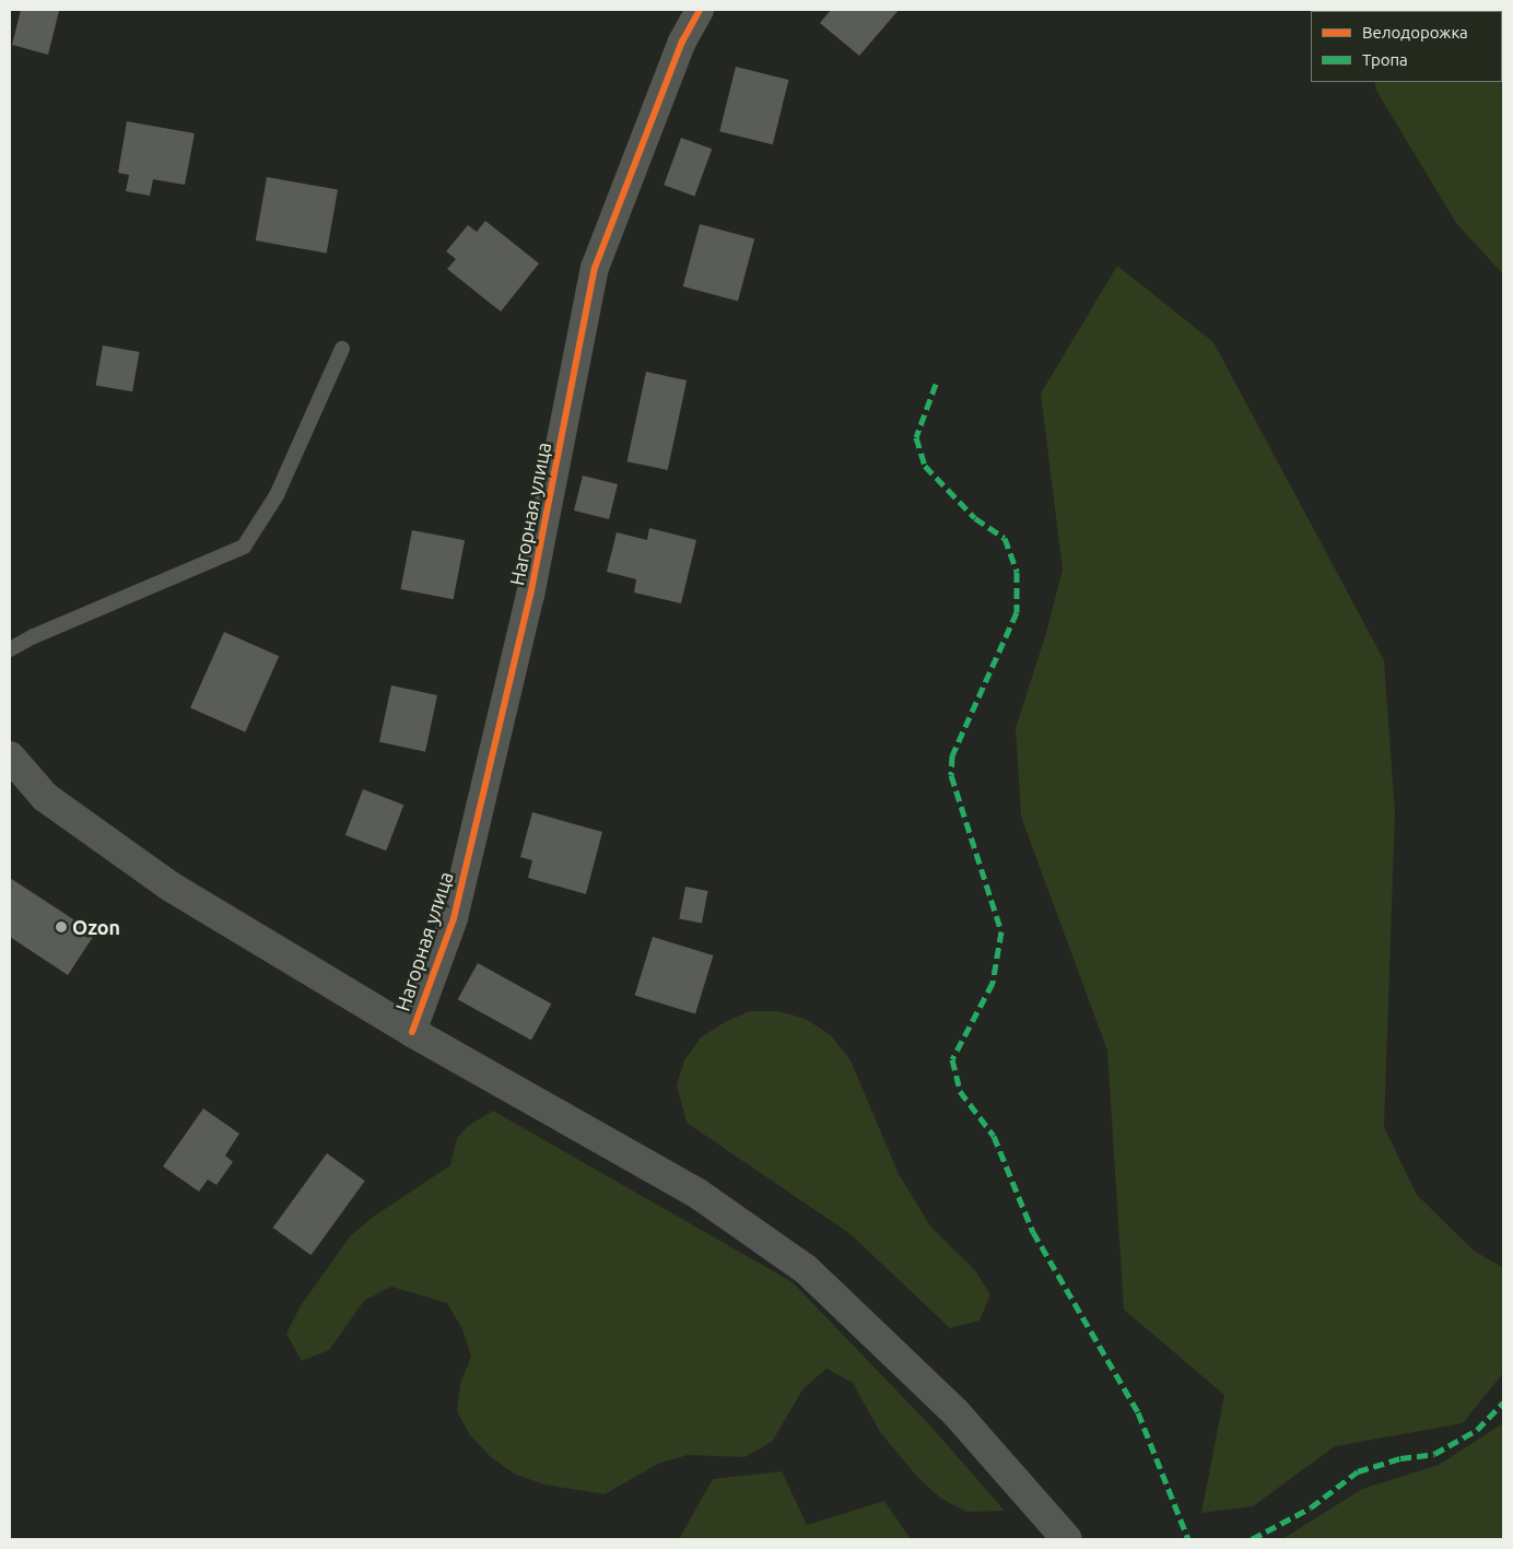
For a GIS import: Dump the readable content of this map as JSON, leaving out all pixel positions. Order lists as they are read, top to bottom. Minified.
{"streets":{"street":["Нагорная улица"]},"places":["Ozon"],"legend":["Велодорожка","Тропа"]}
